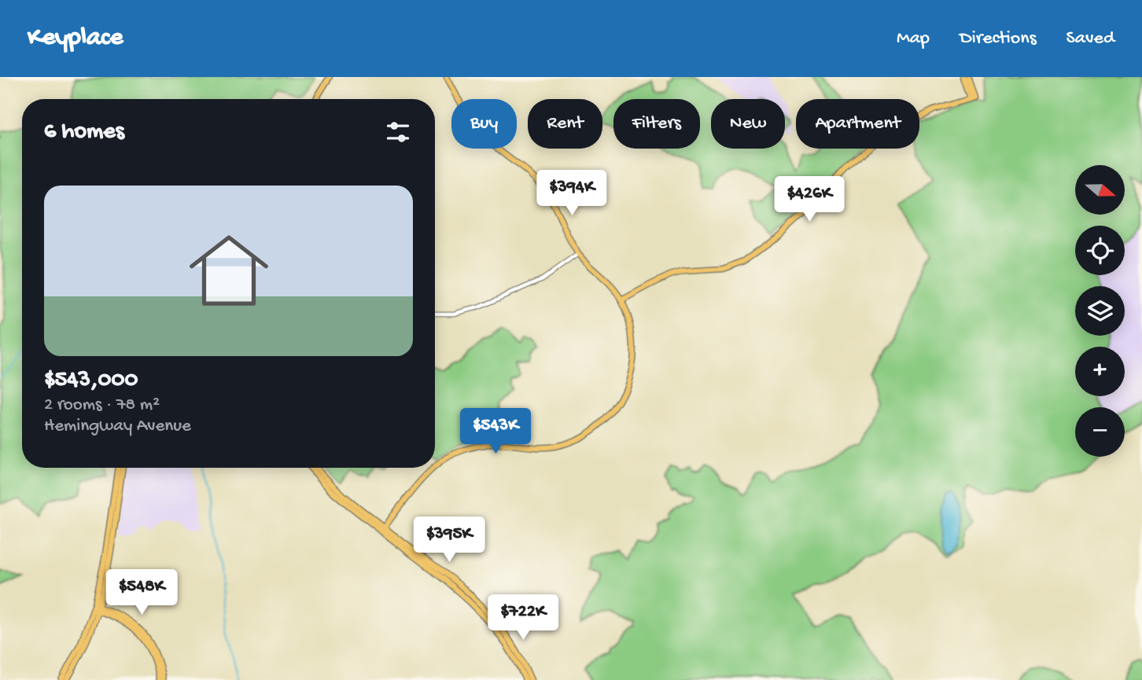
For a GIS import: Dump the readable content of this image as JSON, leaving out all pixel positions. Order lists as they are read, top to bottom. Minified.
{"north":"right","page":{"header":"Keyplace","nav":["Map","Directions","Saved"],"chip":["Buy","Rent","Filters","New","Apartment"],"heading":"6 homes","map_buttons":["+","−"],"list":[{"name":"$543,000","note":"2 rooms · 78 m² · Hemingway Avenue"}],"price":["$394K","$426K","$543K","$395K","$548K","$722K"]}}
